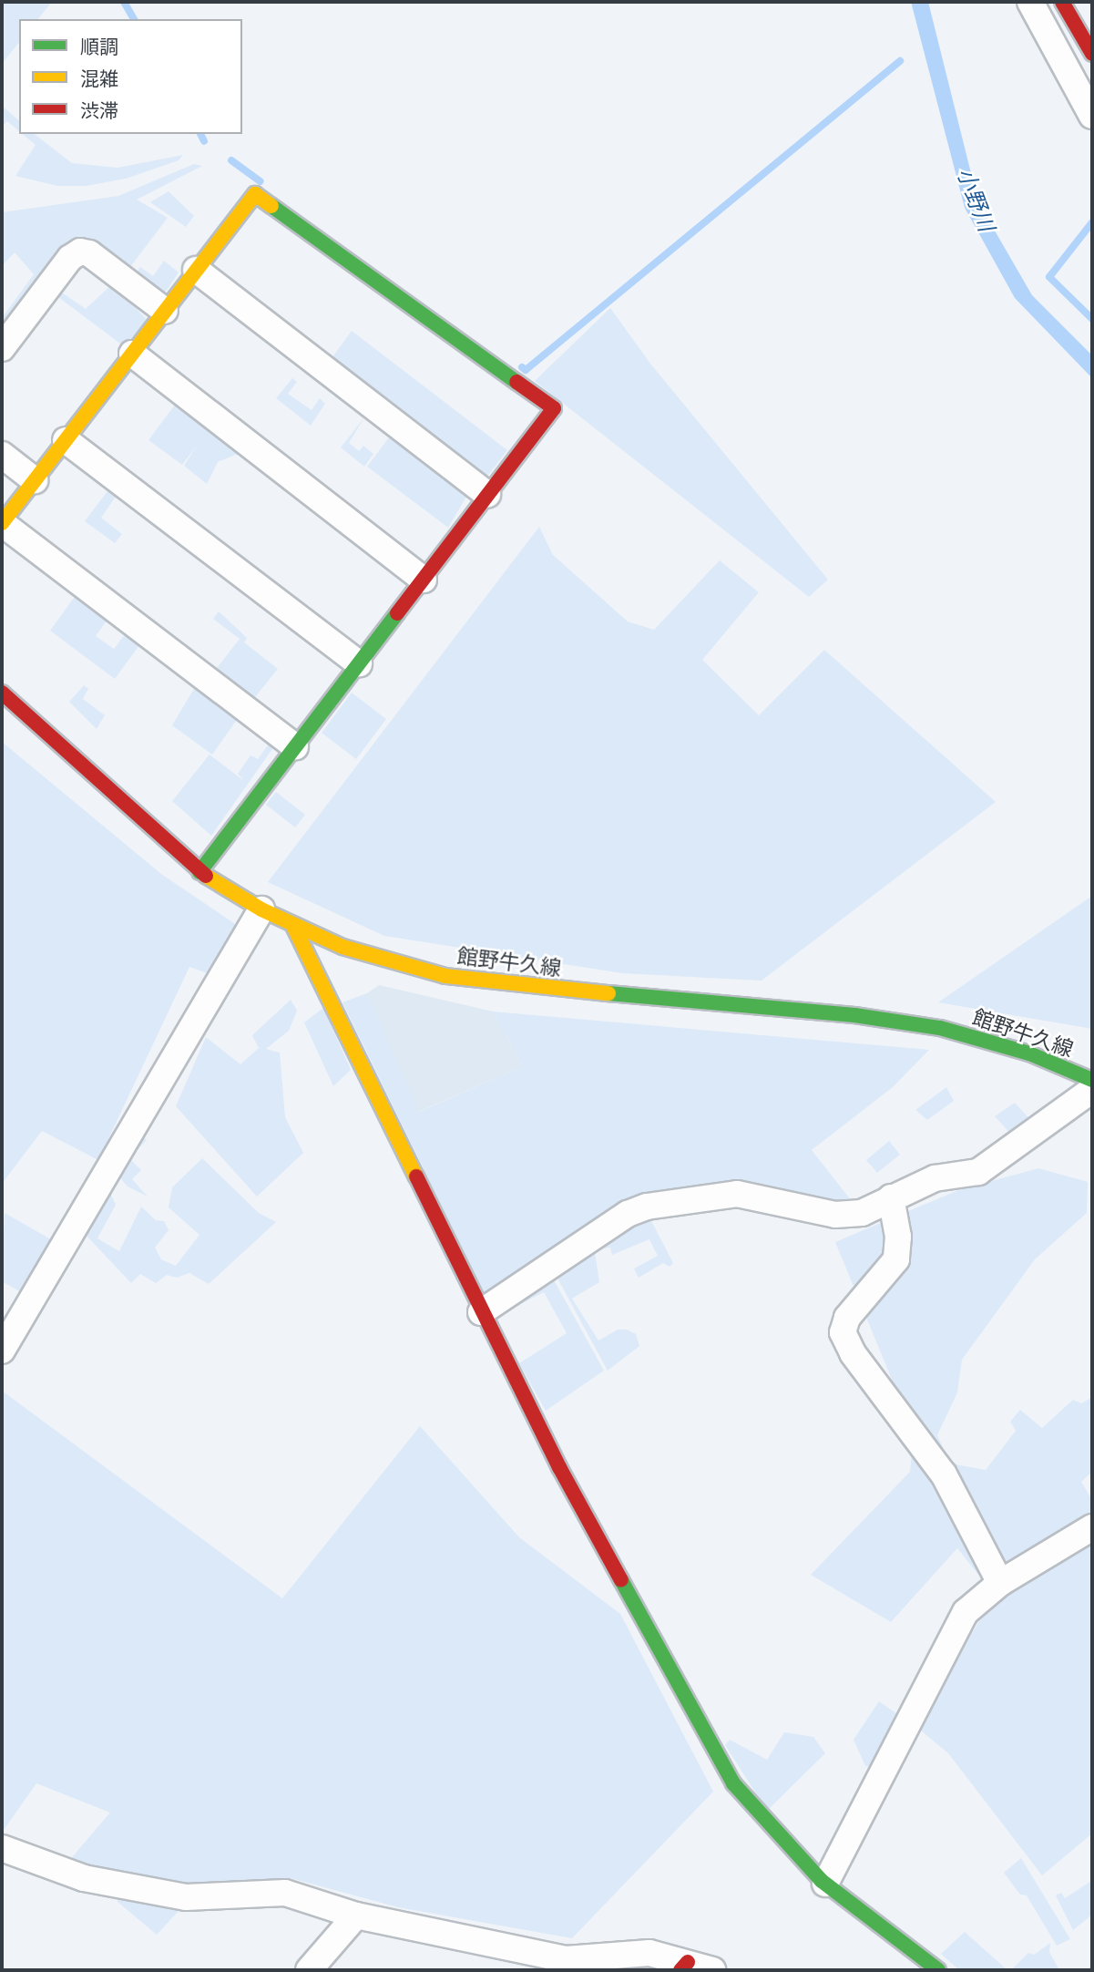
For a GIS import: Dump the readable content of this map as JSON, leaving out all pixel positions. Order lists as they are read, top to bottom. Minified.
{"streets":{"main road":["館野牛久線"]},"water":["小野川"],"legend":["順調","混雑","渋滞"]}
